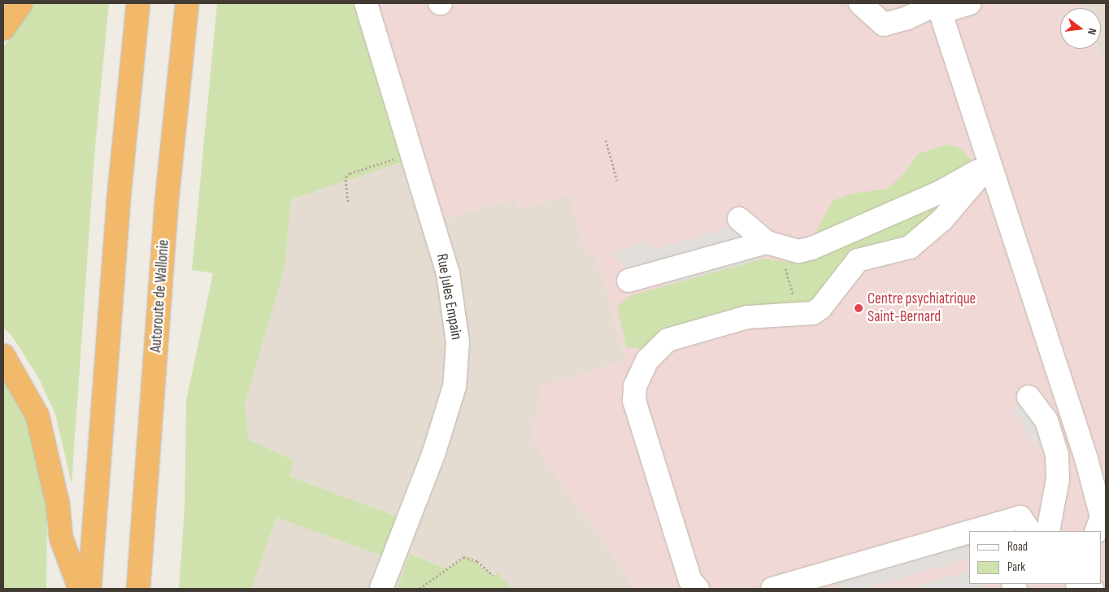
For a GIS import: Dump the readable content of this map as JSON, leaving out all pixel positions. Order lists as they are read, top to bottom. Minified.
{"streets":{"highway":["Autoroute de Wallonie"],"street":["Rue Jules Empain"]},"places":["Centre psychiatrique Saint-Bernard"],"legend":["Road","Park"],"north":"right"}
